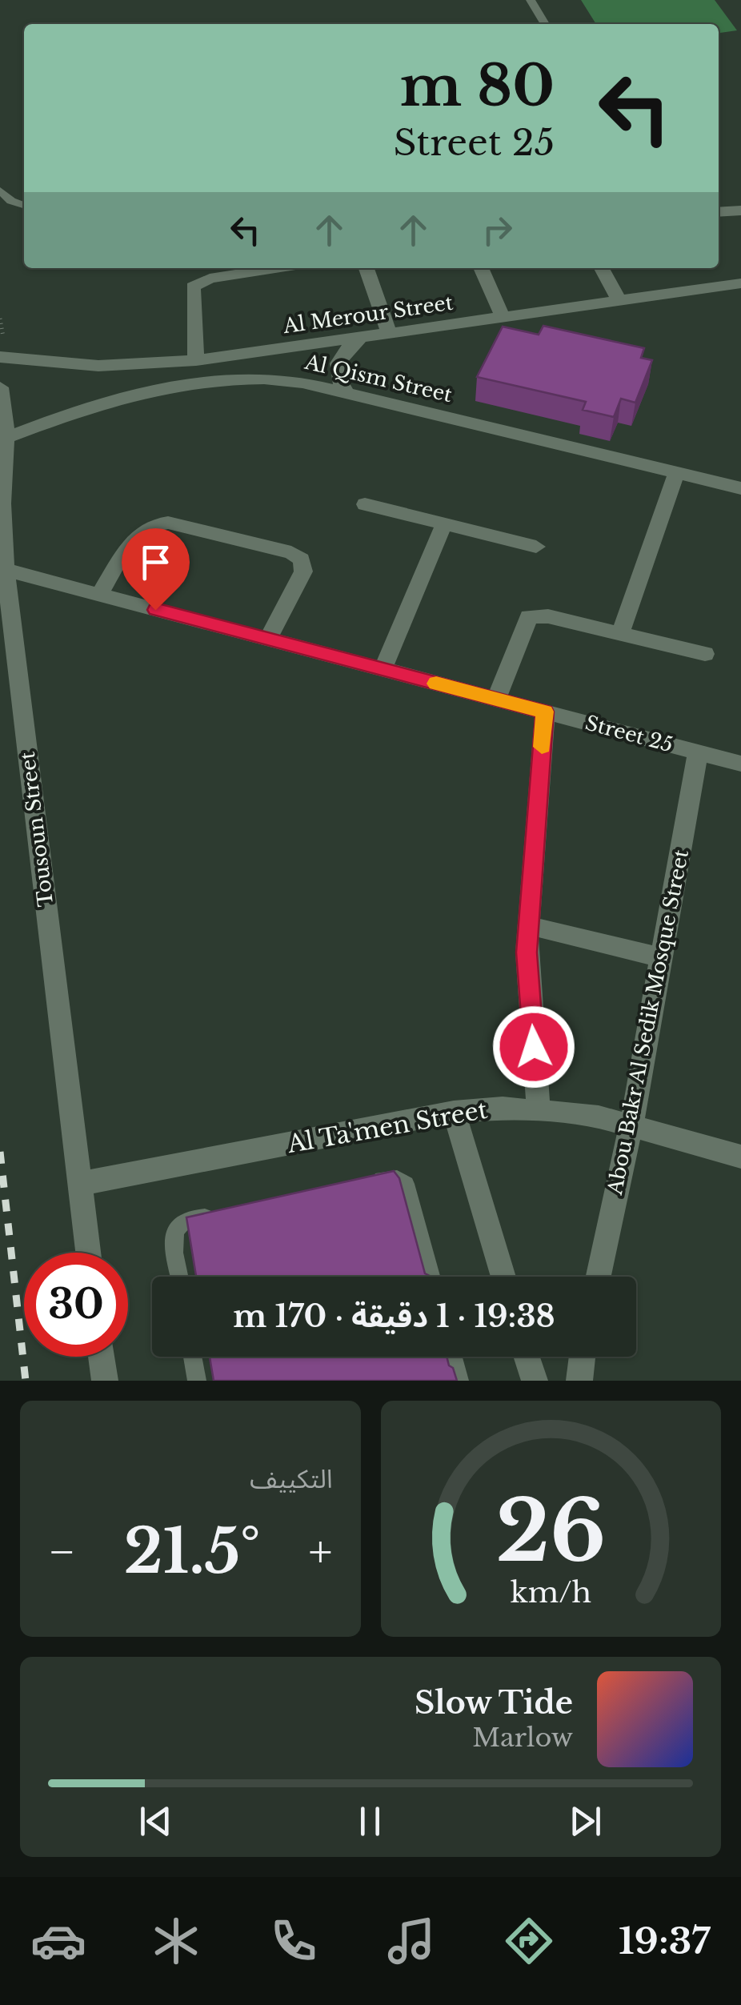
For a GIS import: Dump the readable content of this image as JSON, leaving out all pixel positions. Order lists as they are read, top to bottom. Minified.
{"streets":{"street":["Al Merour Street","Al Qism Street","Street 25","Tousoun Street","Abou Bakr Al Sedik Mosque Street","Al Ta'men Street"]},"crossings":[["Al Qism Street","Tousoun Street"],["Street 25","Tousoun Street"],["Street 25","Abou Bakr Al Sedik Mosque Street"],["Tousoun Street","Al Ta'men Street"],["Abou Bakr Al Sedik Mosque Street","Al Ta'men Street"]],"page":{"turn":["80 m","Street 25"],"limit":"30","trip":"19:38 · 1 دقيقة · 170 m","tile":"التكييف","heat":["−","21.5°","+"],"song":["Slow Tide","Marlow"],"tabs":"19:37","gauge":["26","km/h"]}}
